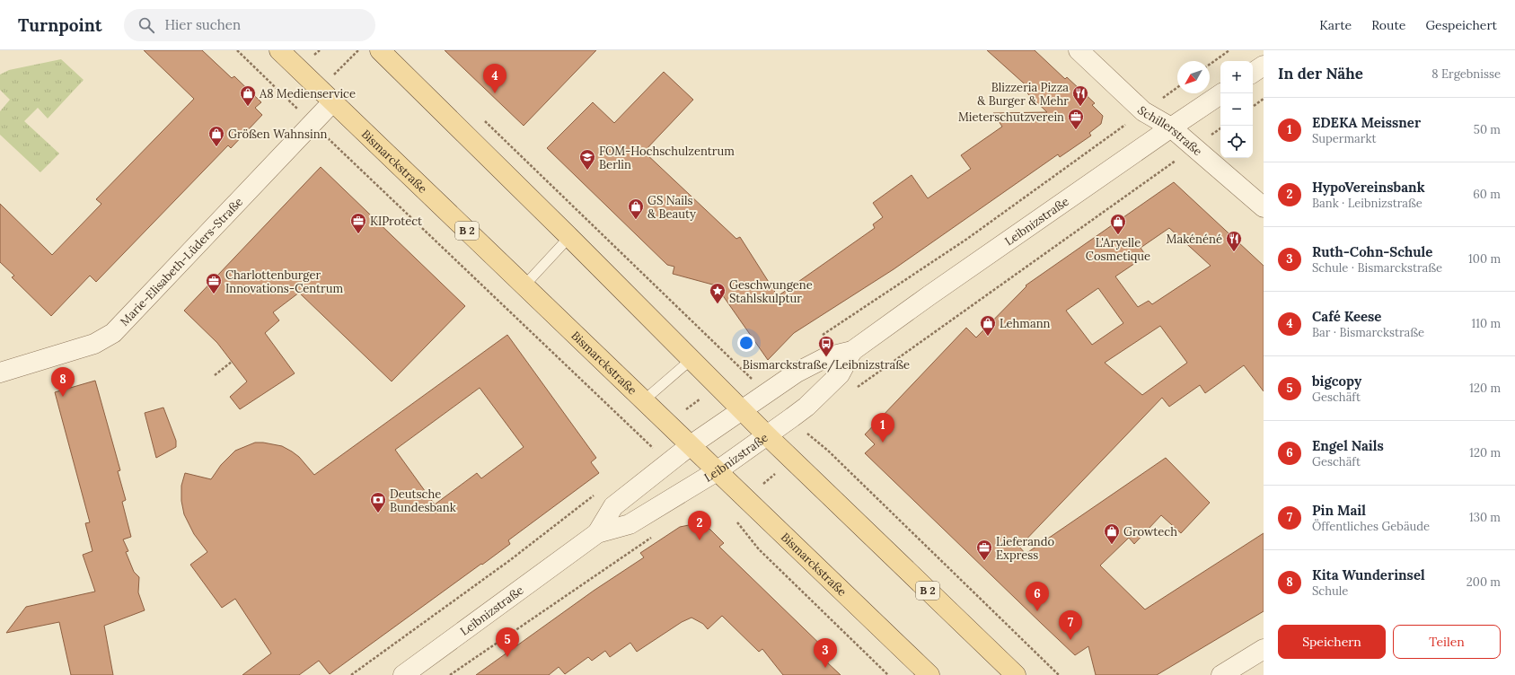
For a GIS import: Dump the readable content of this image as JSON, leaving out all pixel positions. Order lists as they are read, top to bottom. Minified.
{"streets":{"main road":["Bismarckstraße","B 2"],"street":["Schillerstraße","Leibnizstraße","Marie-Elisabeth-Lüders-Straße"]},"crossings":[["Schillerstraße","Leibnizstraße"],["Bismarckstraße","Leibnizstraße"],["Bismarckstraße","Marie-Elisabeth-Lüders-Straße"],["Leibnizstraße","B 2"]],"places":{"shop":["A8 Medienservice","Größen Wahnsinn","GS Nails & Beauty","L'Aryelle Cosmetique","Lehmann","Growtech"],"restaurant":["Blizzeria Pizza & Burger & Mehr","Makénéné"],"office":["Mieterschutzverein","KIProtect","Charlottenburger Innovations-Centrum","Lieferando Express"],"school or university":["FOM-Hochschulzentrum Berlin"],"place":["Geschwungene Stahlskulptur"],"bus stop":["Bismarckstraße/Leibnizstraße"],"bank":["Deutsche Bundesbank"]},"north":"bottom left","page":{"header":"Turnpoint","search":"Hier suchen","nav":["Karte","Route","Gespeichert"],"heading":["In der Nähe","8 Ergebnisse"],"map_buttons":["+","−"],"pins":["4","8","1","2","6","7","5","3"],"list":[{"mark":"1","name":"EDEKA Meissner","note":"Supermarkt","value":"50 m"},{"mark":"2","name":"HypoVereinsbank","note":"Bank · Leibnizstraße","value":"60 m"},{"mark":"3","name":"Ruth-Cohn-Schule","note":"Schule · Bismarckstraße","value":"100 m"},{"mark":"4","name":"Café Keese","note":"Bar · Bismarckstraße","value":"110 m"},{"mark":"5","name":"bigcopy","note":"Geschäft","value":"120 m"},{"mark":"6","name":"Engel Nails","note":"Geschäft","value":"120 m"},{"mark":"7","name":"Pin Mail","note":"Öffentliches Gebäude","value":"130 m"},{"mark":"8","name":"Kita Wunderinsel","note":"Schule","value":"200 m"}],"buttons":["Speichern","Teilen"]}}
